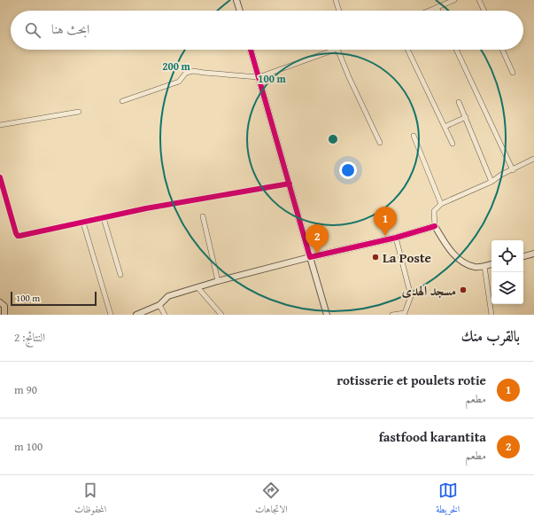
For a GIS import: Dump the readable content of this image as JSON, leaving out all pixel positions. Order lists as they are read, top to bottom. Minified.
{"places":["La Poste","مسجد الهدى"],"scale_bar":"100 m","page":{"search":"ابحث هنا","pins":["1","2"],"scale":"100 m","heading":["بالقرب منك","النتائج: 2"],"list":[{"mark":"1","name":"rotisserie et poulets rotie","note":"مطعم","value":"90 m"},{"mark":"2","name":"fastfood karantita","note":"مطعم","value":"100 m"}],"nav":["الخريطة","الاتجاهات","المحفوظات"]},"rings":["200 m","100 m"]}
